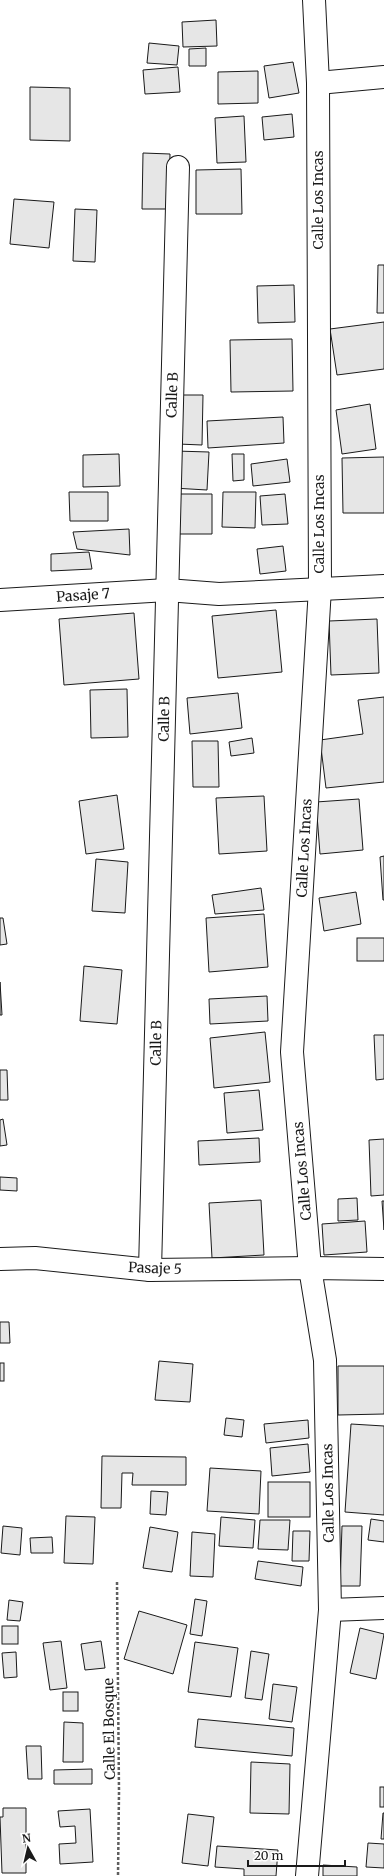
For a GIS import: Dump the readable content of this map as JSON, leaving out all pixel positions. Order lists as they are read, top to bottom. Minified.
{"streets":{"street":["Calle Los Incas","Calle B","Pasaje 7","Pasaje 5"],"path":["Calle El Bosque"]},"crossings":[["Calle Los Incas","Pasaje 7"],["Calle Los Incas","Pasaje 5"],["Calle B","Pasaje 7"],["Calle B","Pasaje 5"]],"scale_bar":"20 m","north":"top"}
